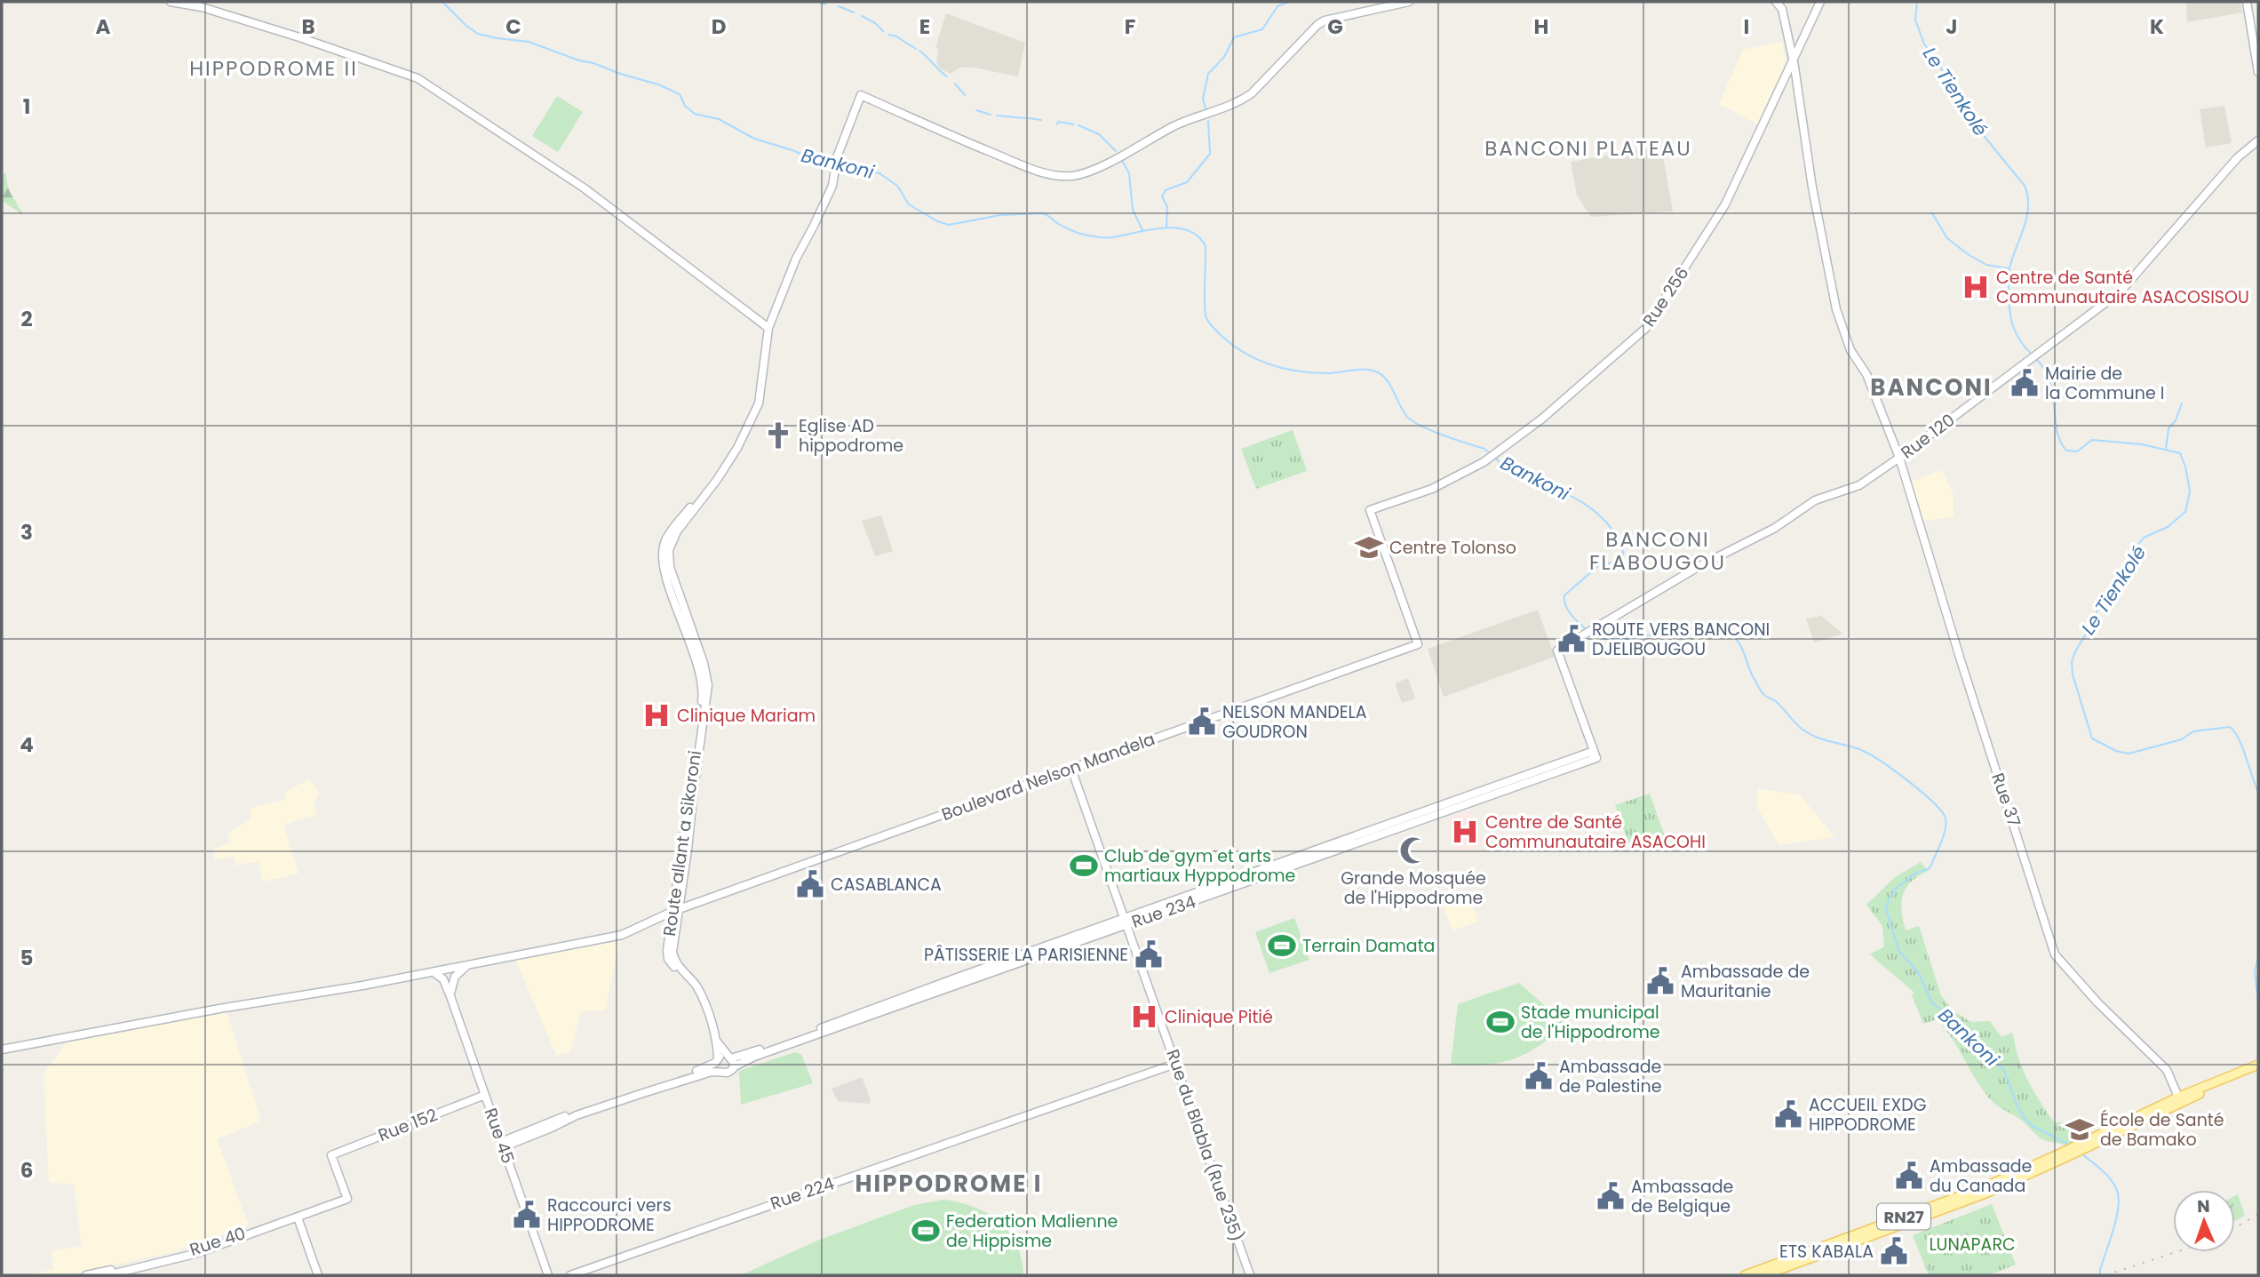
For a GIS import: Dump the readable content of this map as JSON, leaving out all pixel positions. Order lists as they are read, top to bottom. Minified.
{"streets":{"main road":["RN27"],"street":["Rue 256","Rue 120","Boulevard Nelson Mandela","Rue 37","Route allant a Sikoroni","Rue 234","Rue 152","Rue 45","Rue du Blabla (Rue 235)","Rue 224","Rue 40"]},"crossings":[["Rue 256","Boulevard Nelson Mandela"],["Rue 256","Rue 37"],["Rue 120","Rue 37"],["Rue 120","Rue 234"],["Boulevard Nelson Mandela","Route allant a Sikoroni"],["Boulevard Nelson Mandela","Rue 45"],["Boulevard Nelson Mandela","Rue du Blabla (Rue 235)"],["Rue 37","RN27"],["Rue 234","Rue du Blabla (Rue 235)"],["Rue 152","Rue 45"],["Rue 152","Rue 40"],["Rue du Blabla (Rue 235)","Rue 224"]],"districts":["HIPPODROME II","BANCONI PLATEAU","BANCONI","BANCONI FLABOUGOU","HIPPODROME I"],"water":["Le Tienkolé","Bankoni"],"parks":["LUNAPARC"],"places":{"hospital":["Centre de Santé Communautaire ASACOSISOU","Clinique Mariam","Centre de Santé Communautaire ASACOHI","Clinique Pitié"],"public building":["Mairie de la Commune I","ROUTE VERS BANCONI DJELIBOUGOU","NELSON MANDELA GOUDRON","CASABLANCA","PÂTISSERIE LA PARISIENNE","Ambassade de Mauritanie","Ambassade de Palestine","ACCUEIL EXDG HIPPODROME","Ambassade du Canada","Ambassade de Belgique","Raccourci vers HIPPODROME","ETS KABALA"],"church":["Eglise AD hippodrome"],"school or university":["Centre Tolonso","École de Santé de Bamako"],"mosque":["Grande Mosquée de l'Hippodrome"],"sports":["Club de gym et arts martiaux Hyppodrome","Terrain Damata","Stade municipal de l'Hippodrome","Federation Malienne de Hippisme"]},"north":"top","grid":{"columns":["A","B","C","D","E","F","G","H","I","J","K"],"rows":["1","2","3","4","5","6"]}}
